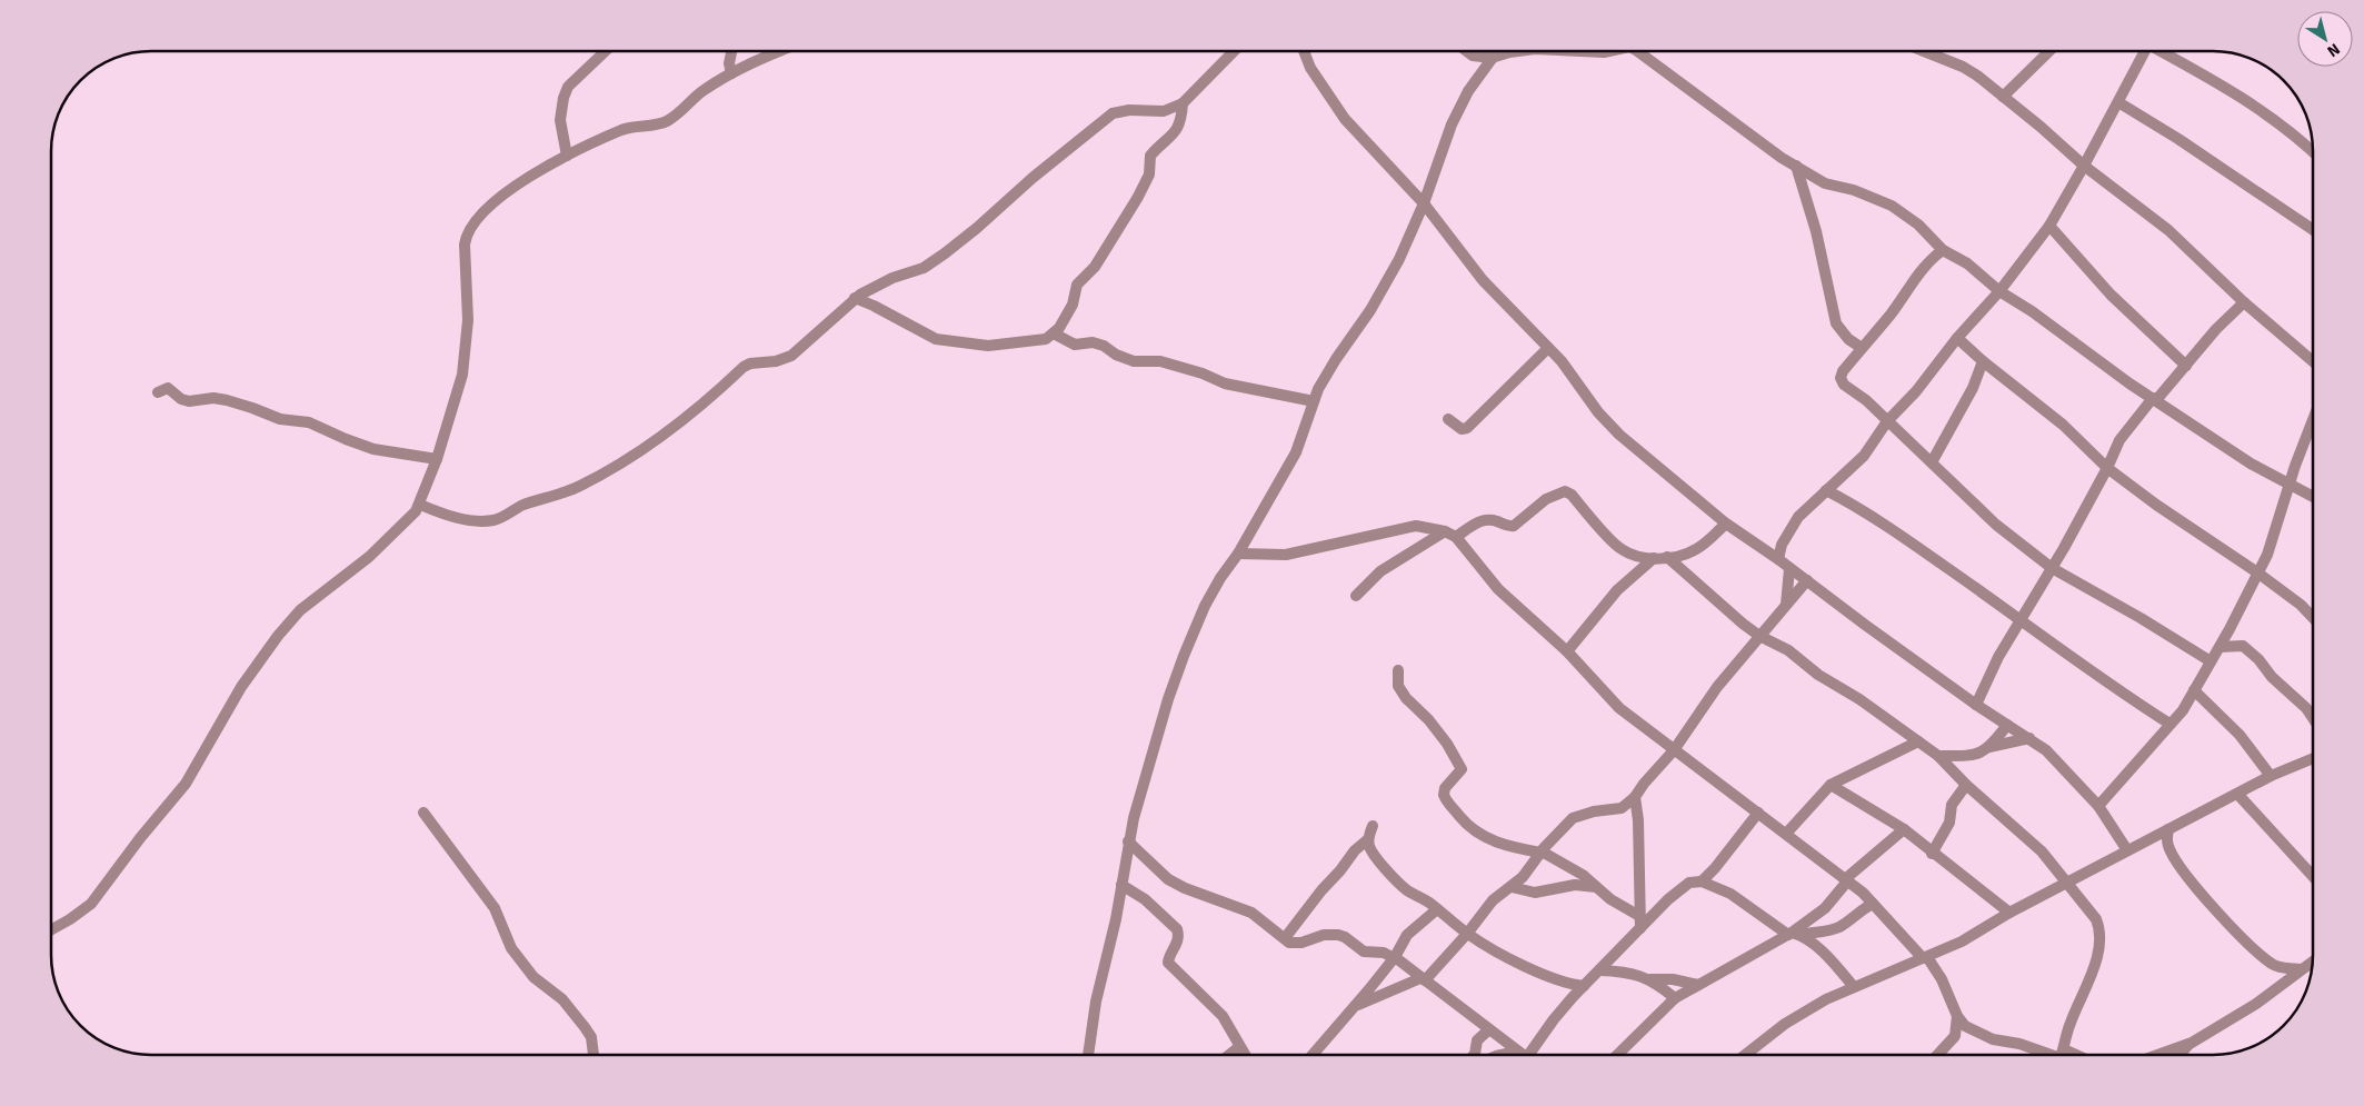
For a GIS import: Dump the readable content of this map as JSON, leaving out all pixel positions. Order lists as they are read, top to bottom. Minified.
{"north":"bottom right"}
